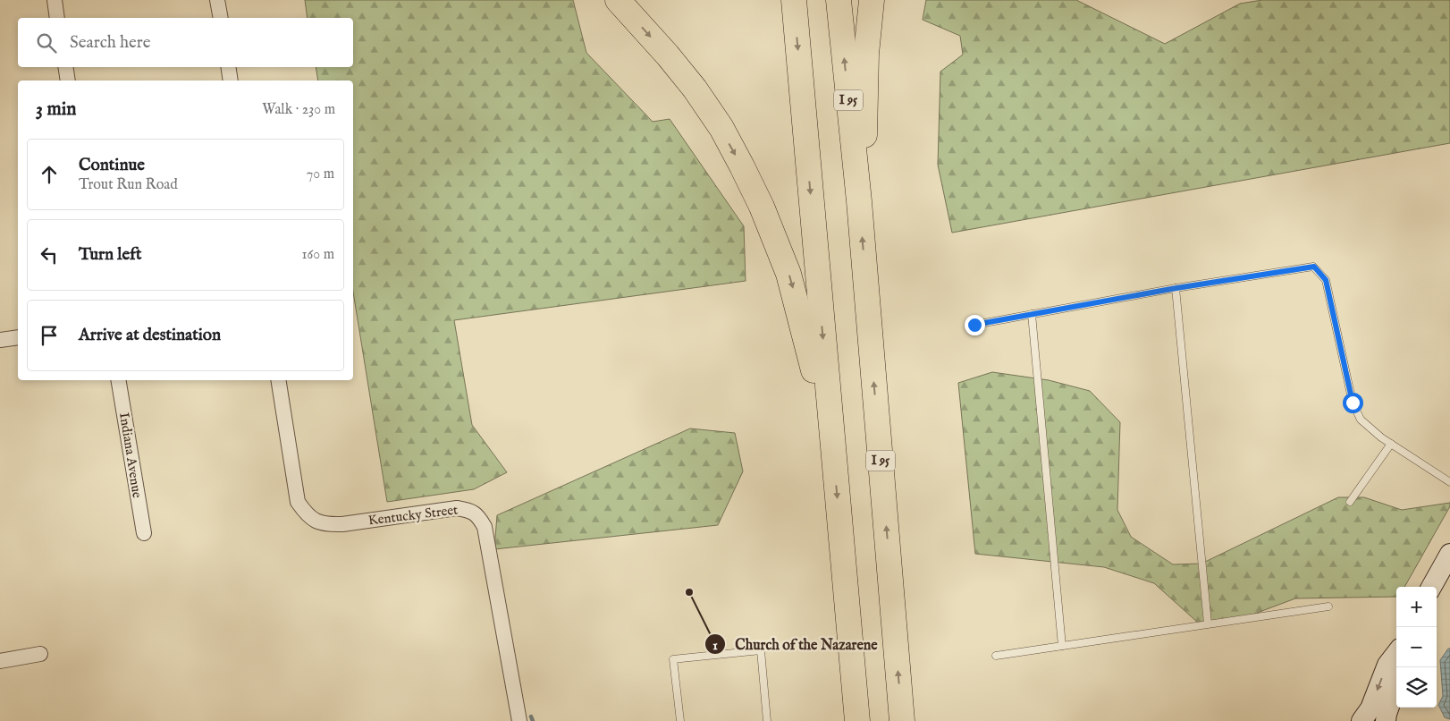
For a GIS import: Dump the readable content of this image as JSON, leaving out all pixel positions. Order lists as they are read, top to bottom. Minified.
{"streets":{"highway":["I 95"],"street":["Indiana Avenue","Kentucky Street"]},"places":["Church of the Nazarene"],"page":{"search":"Search here","heading":["3 min","Walk · 230 m"],"list":[["Continue","Trout Run Road","70 m"],["Turn left","160 m"],"Arrive at destination"],"map_buttons":["+","−"]}}
